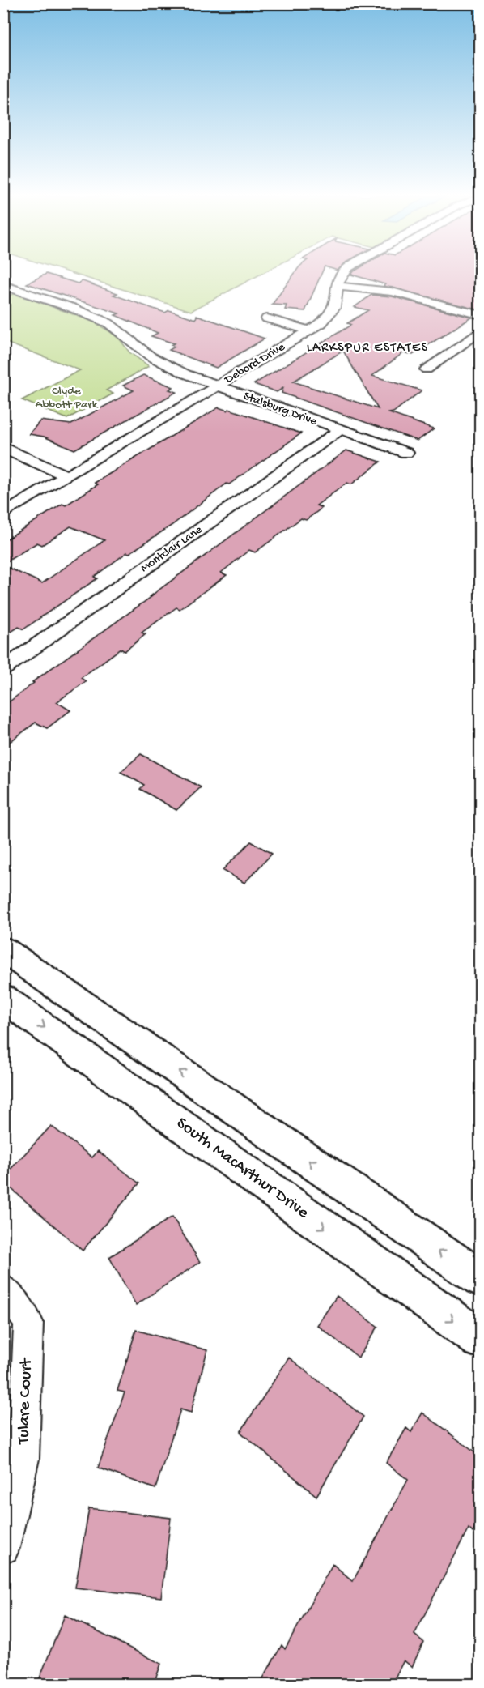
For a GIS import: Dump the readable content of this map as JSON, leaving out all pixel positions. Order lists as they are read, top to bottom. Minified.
{"streets":{"main road":["South MacArthur Drive"],"street":["Debord Drive","Stalsburg Drive","Montclair Lane","Tulare Court"]},"crossings":[["Debord Drive","Stalsburg Drive"],["Stalsburg Drive","Montclair Lane"]],"districts":["LARKSPUR ESTATES"],"parks":["Clyde Abbott Park"]}
